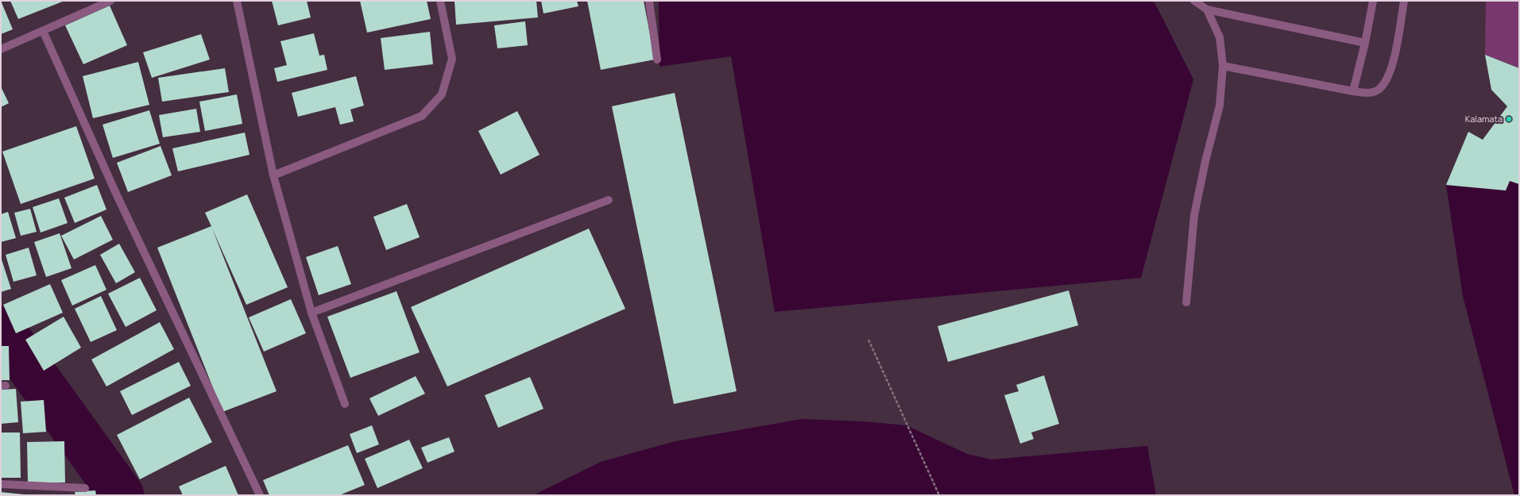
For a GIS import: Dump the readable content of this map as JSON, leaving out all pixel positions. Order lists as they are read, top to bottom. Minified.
{"places":["Kalamata"]}
